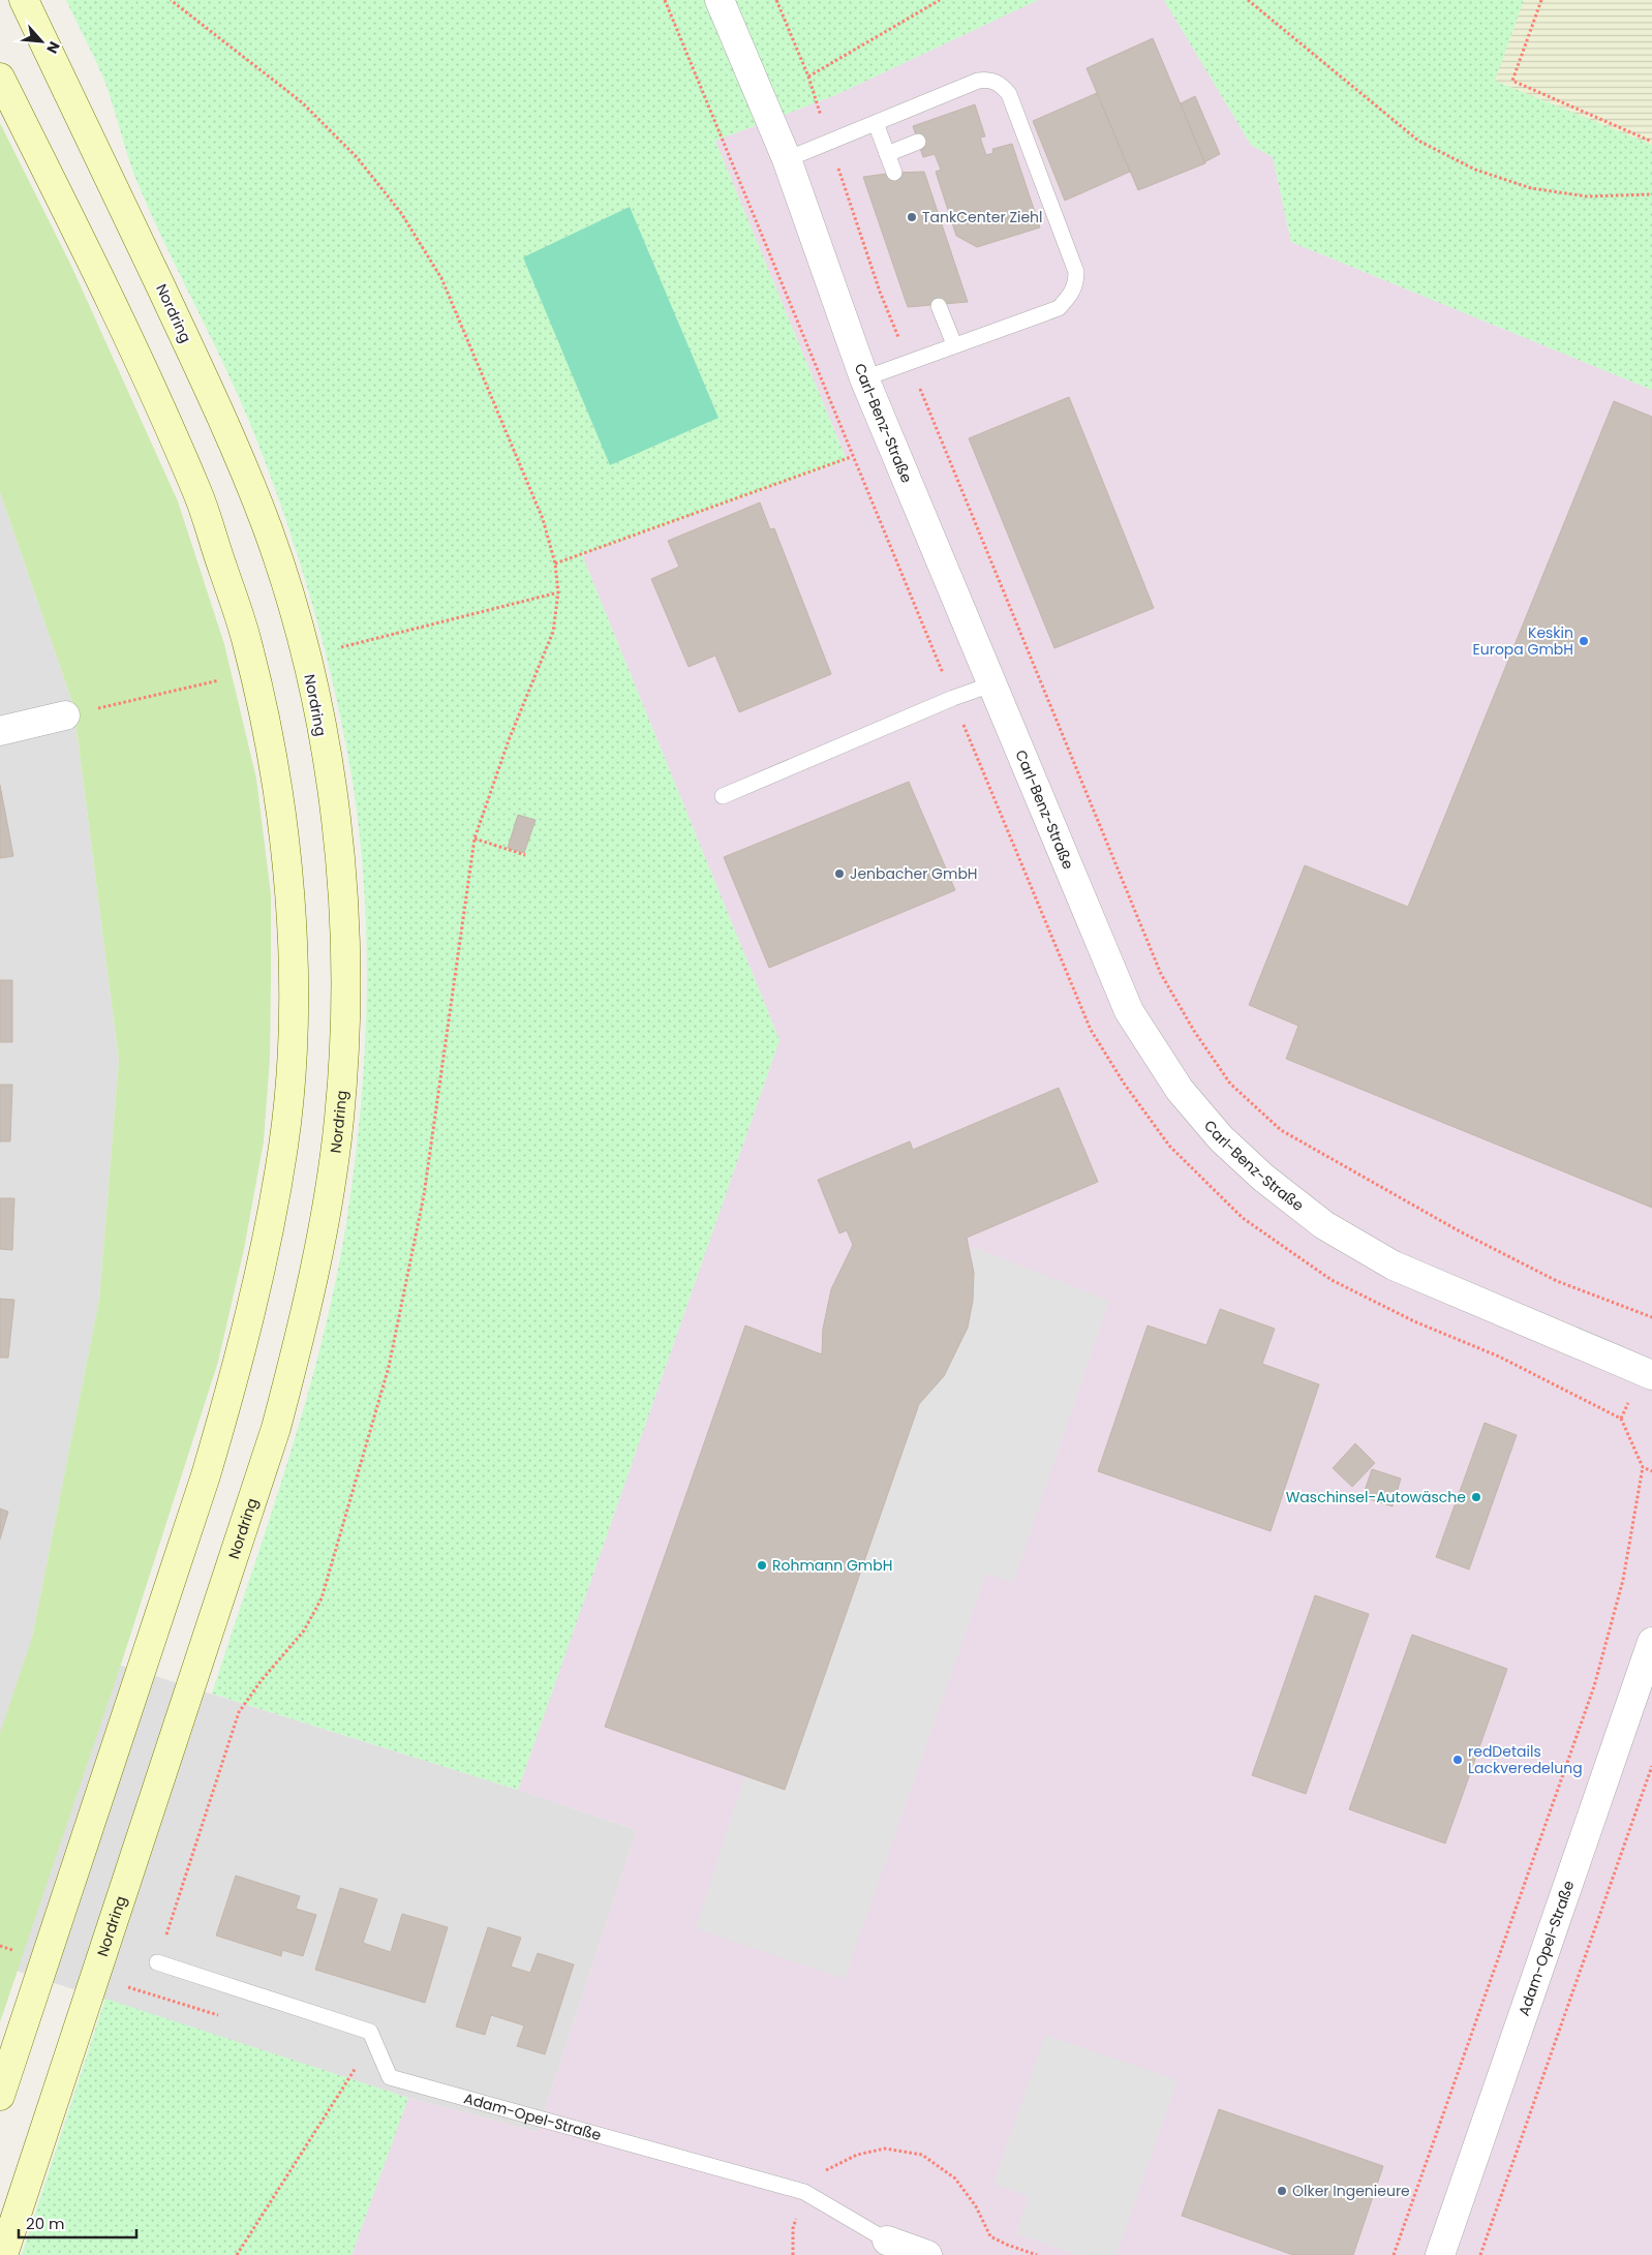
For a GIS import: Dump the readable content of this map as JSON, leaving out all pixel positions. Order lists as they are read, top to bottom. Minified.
{"streets":{"main road":["Nordring"],"street":["Carl-Benz-Straße","Adam-Opel-Straße"]},"places":["TankCenter Ziehl","Keskin Europa GmbH","Jenbacher GmbH","Waschinsel-Autowäsche","Rohmann GmbH","redDetails Lackveredelung","Olker Ingenieure"],"scale_bar":"20 m","north":"bottom right"}
